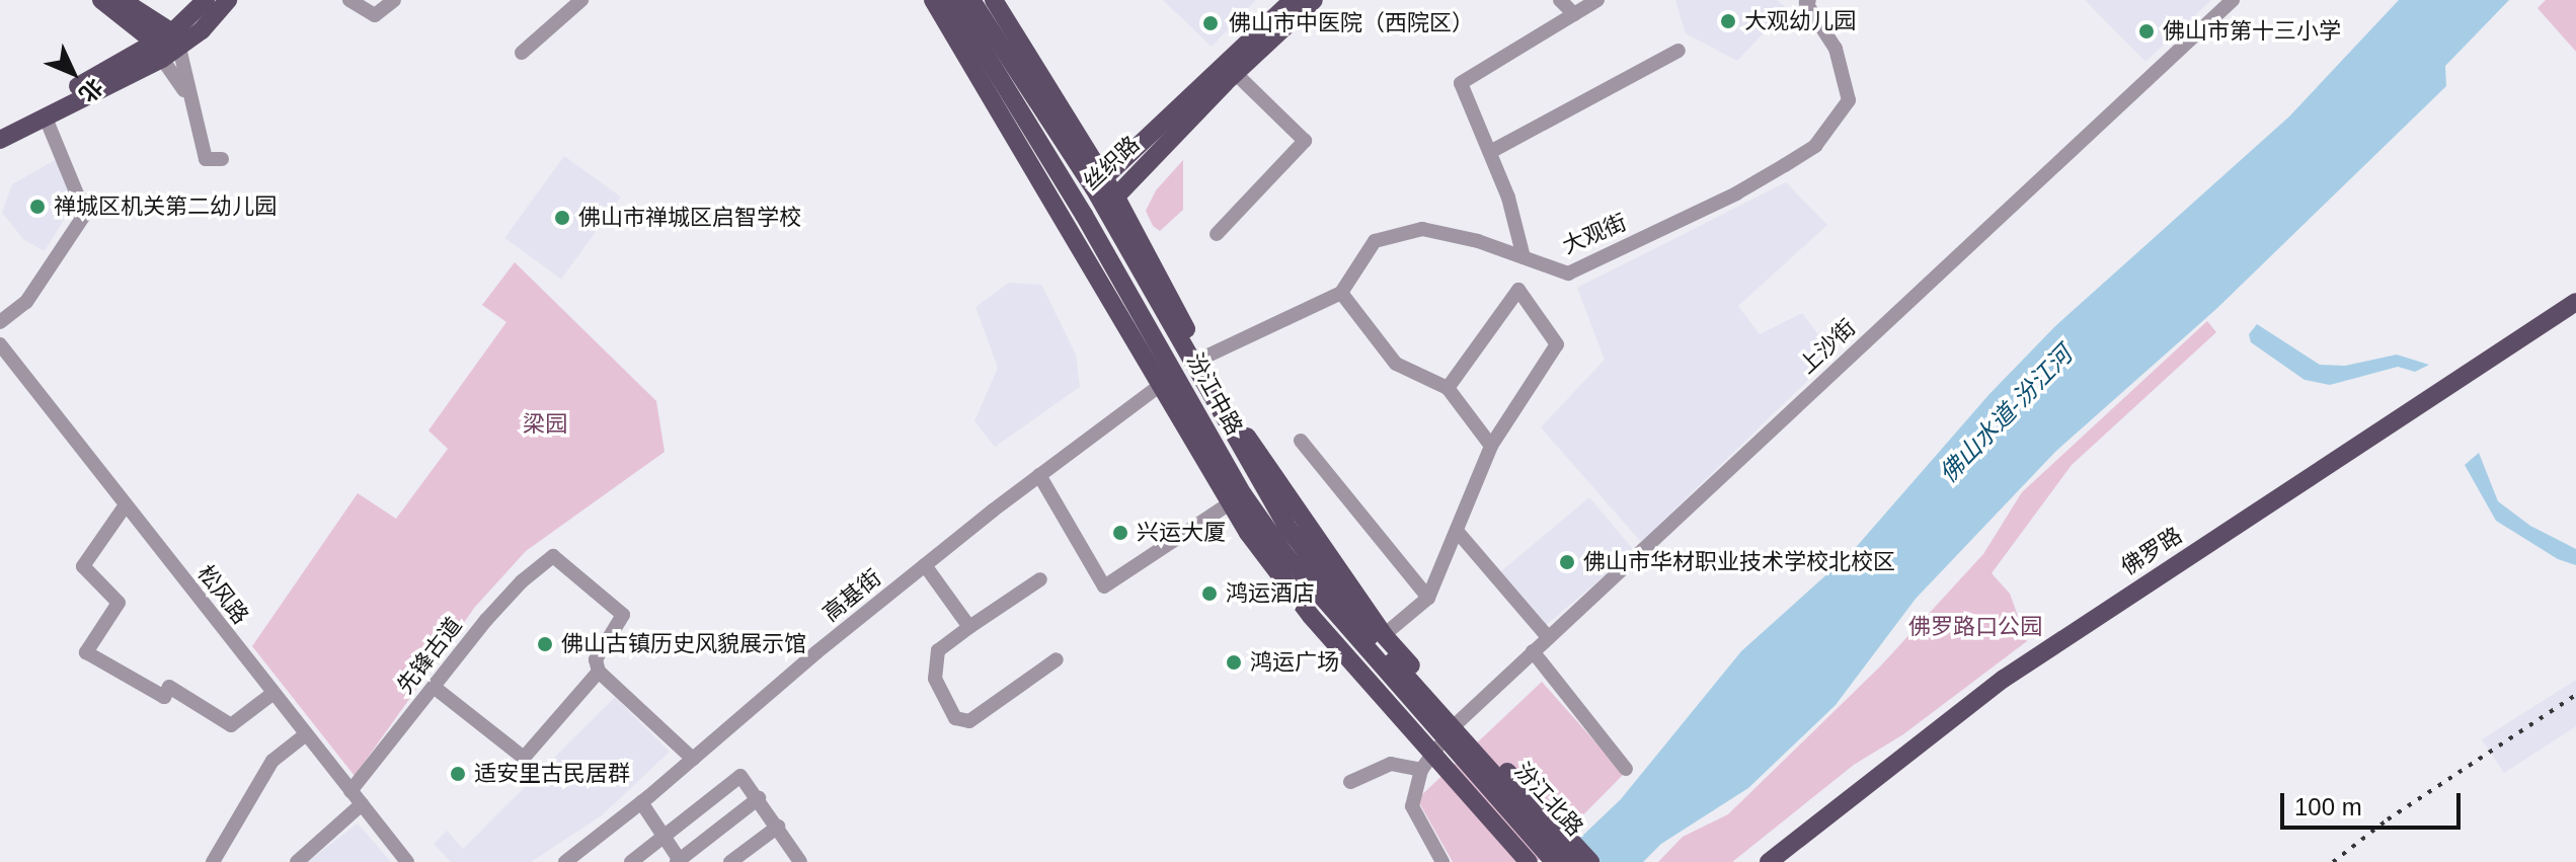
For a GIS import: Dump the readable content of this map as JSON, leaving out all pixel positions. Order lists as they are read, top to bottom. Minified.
{"streets":{"main road":["丝织路","汾江中路","佛罗路","汾江北路"],"street":["大观街","上沙街","松风路","高基街","先锋古道"]},"crossings":[["丝织路","汾江中路"],["上沙街","汾江中路"],["汾江中路","高基街"],["汾江中路","汾江北路"],["松风路","先锋古道"]],"water":["佛山水道-汾江河"],"parks":["梁园","佛罗路口公园"],"places":["大观幼儿园","佛山市中医院（西院区）","佛山市第十三小学","禅城区机关第二幼儿园","佛山市禅城区启智学校","兴运大厦","佛山市华材职业技术学校北校区","鸿运酒店","佛山古镇历史风貌展示馆","鸿运广场","适安里古民居群"],"scale_bar":"100 m","north":"bottom right"}
